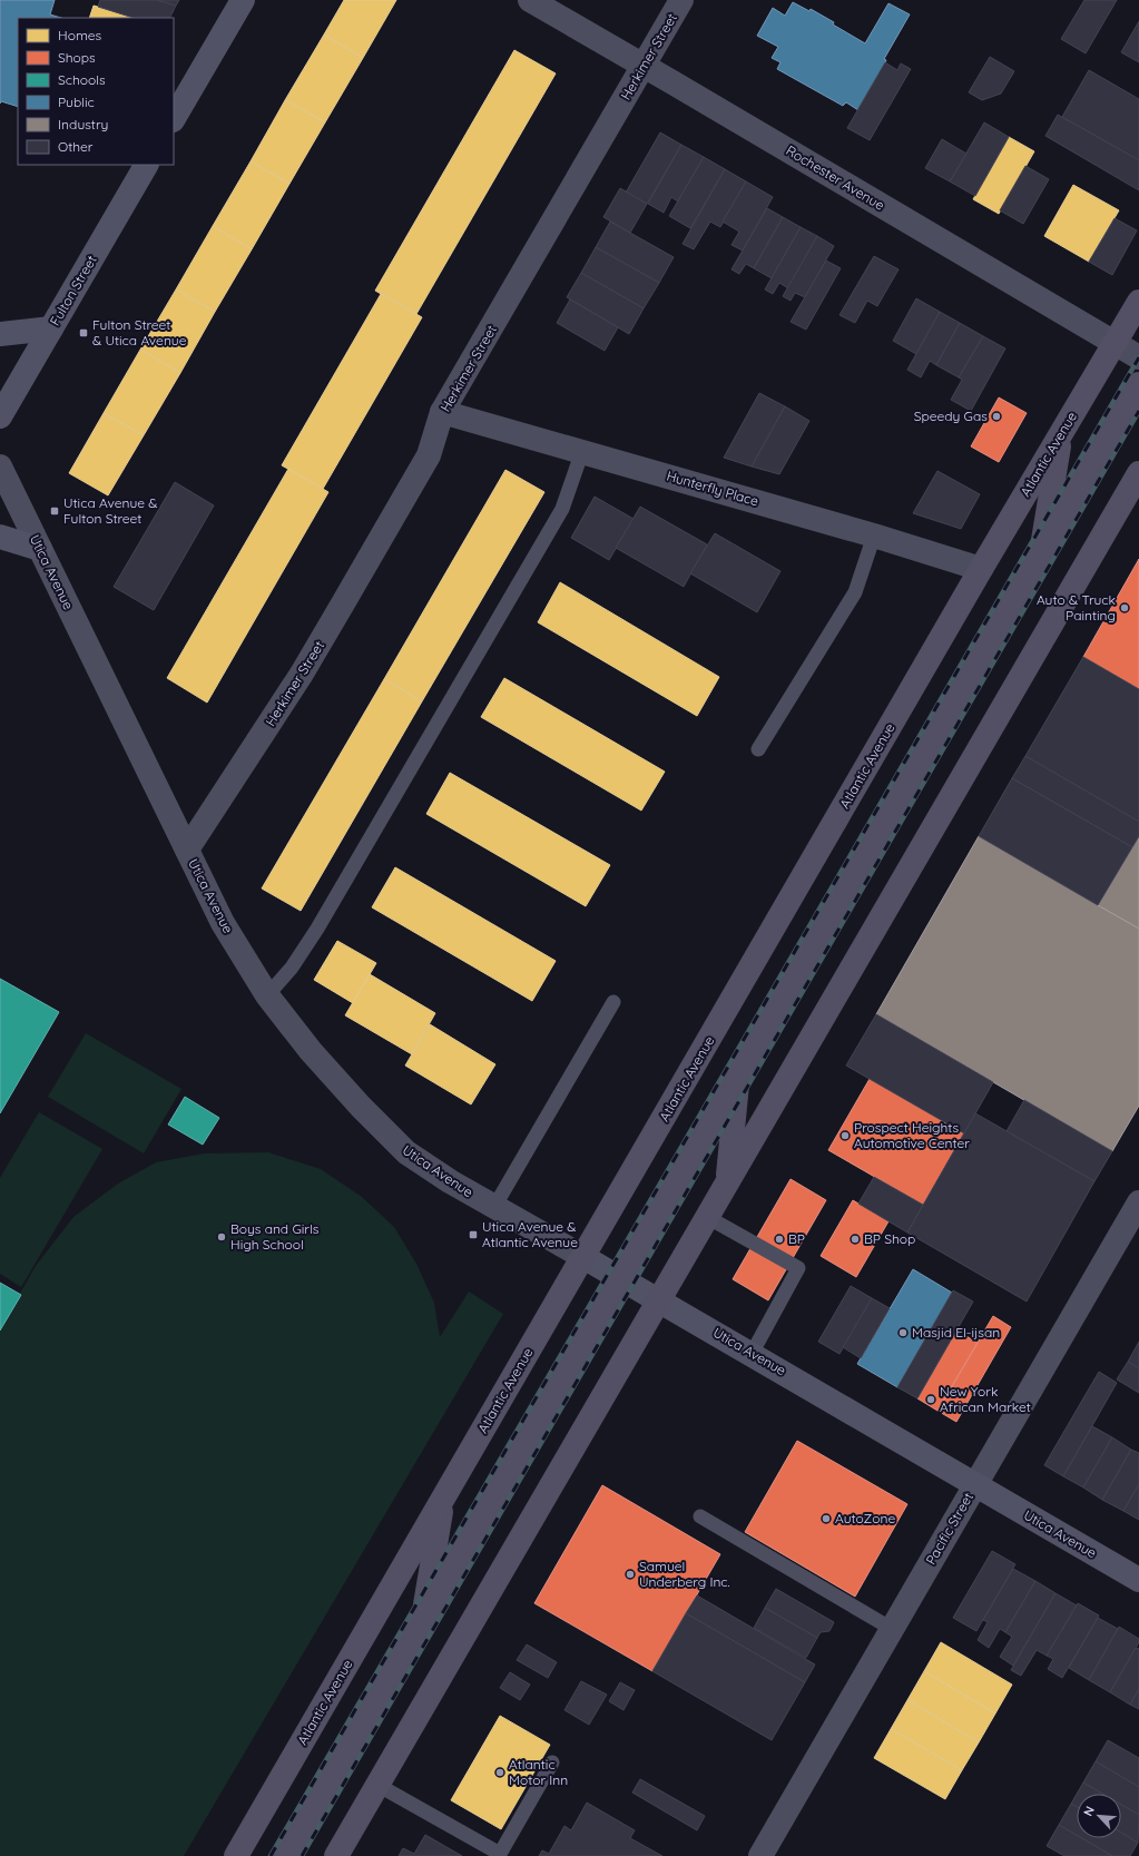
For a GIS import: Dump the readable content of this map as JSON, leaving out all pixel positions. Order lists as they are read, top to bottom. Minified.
{"streets":{"main road":["Fulton Street","Atlantic Avenue","Utica Avenue"],"street":["Herkimer Street","Rochester Avenue","Hunterfly Place","Pacific Street"]},"crossings":[["Herkimer Street","Rochester Avenue"],["Herkimer Street","Hunterfly Place"],["Herkimer Street","Utica Avenue"],["Rochester Avenue","Atlantic Avenue"],["Atlantic Avenue","Hunterfly Place"],["Atlantic Avenue","Utica Avenue"],["Utica Avenue","Pacific Street"]],"places":{"transit":["Fulton Street & Utica Avenue","Utica Avenue & Fulton Street","Utica Avenue & Atlantic Avenue"],"other":["Speedy Gas","Auto & Truck Painting","Prospect Heights Automotive Center","Boys and Girls High School","BP","BP Shop","Masjid El-ijsan","New York African Market","AutoZone","Samuel Underberg Inc.","Atlantic Motor Inn"]},"legend":["Homes","Shops","Schools","Public","Industry","Other"],"north":"top left"}
